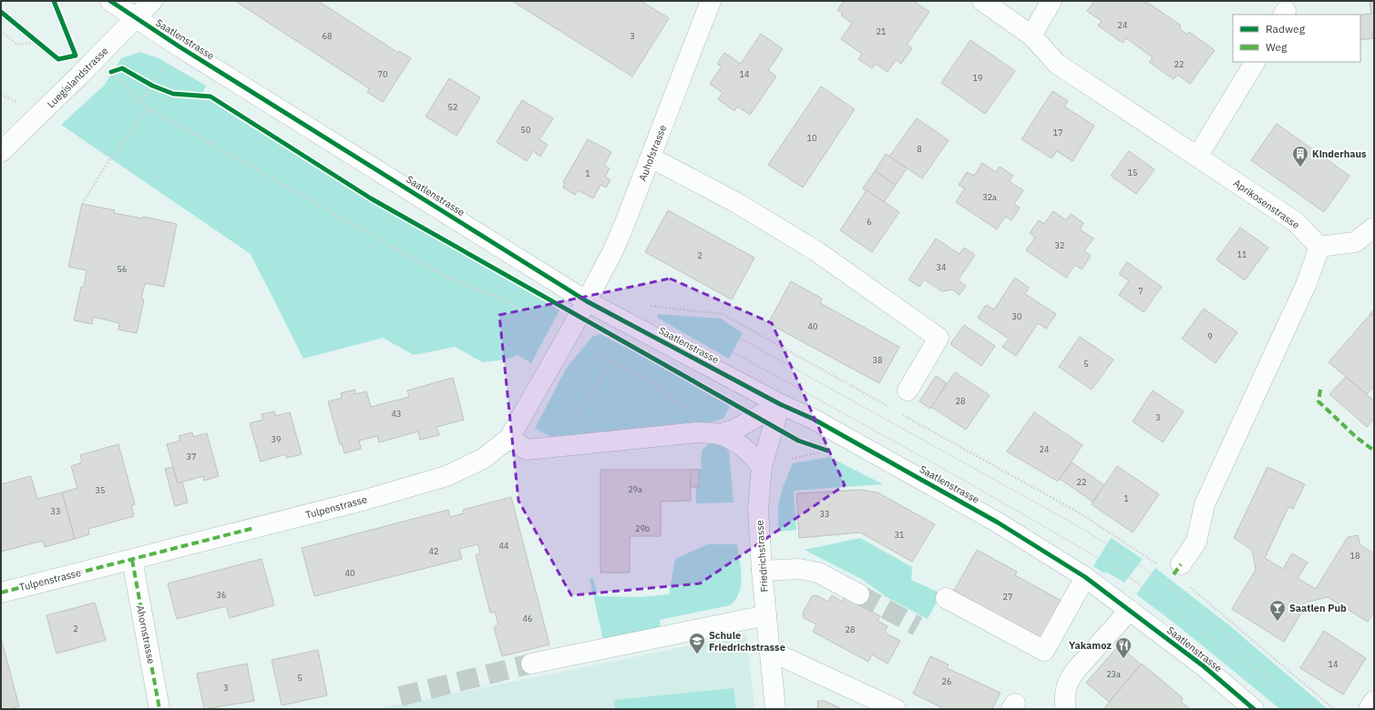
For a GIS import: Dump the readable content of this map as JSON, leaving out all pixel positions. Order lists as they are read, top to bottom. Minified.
{"streets":{"street":["Saatlenstrasse","Luegislandstrasse","Auhofstrasse","Aprikosenstrasse","Tulpenstrasse","Friedrichstrasse","Ahornstrasse"]},"crossings":[["Saatlenstrasse","Luegislandstrasse"],["Saatlenstrasse","Auhofstrasse"],["Saatlenstrasse","Tulpenstrasse"],["Saatlenstrasse","Friedrichstrasse"],["Auhofstrasse","Tulpenstrasse"],["Tulpenstrasse","Ahornstrasse"]],"places":{"building":["Kinderhaus"],"bar":["Saatlen Pub"],"school or university":["Schule Friedrichstrasse"],"restaurant":["Yakamoz"]},"house_numbers":["24","21","68","3","22","70","14","19","52","50","17","10","8","15","1","32a","6","32","11","2","34","56","7","30","40","9","38","5","28","43","3","39","24","37","22","29a","35","1","33","33","29b","31","44","42","18","40","36","27","46","2","28","14","23a","5","26","3"],"legend":["Radweg","Weg"]}
